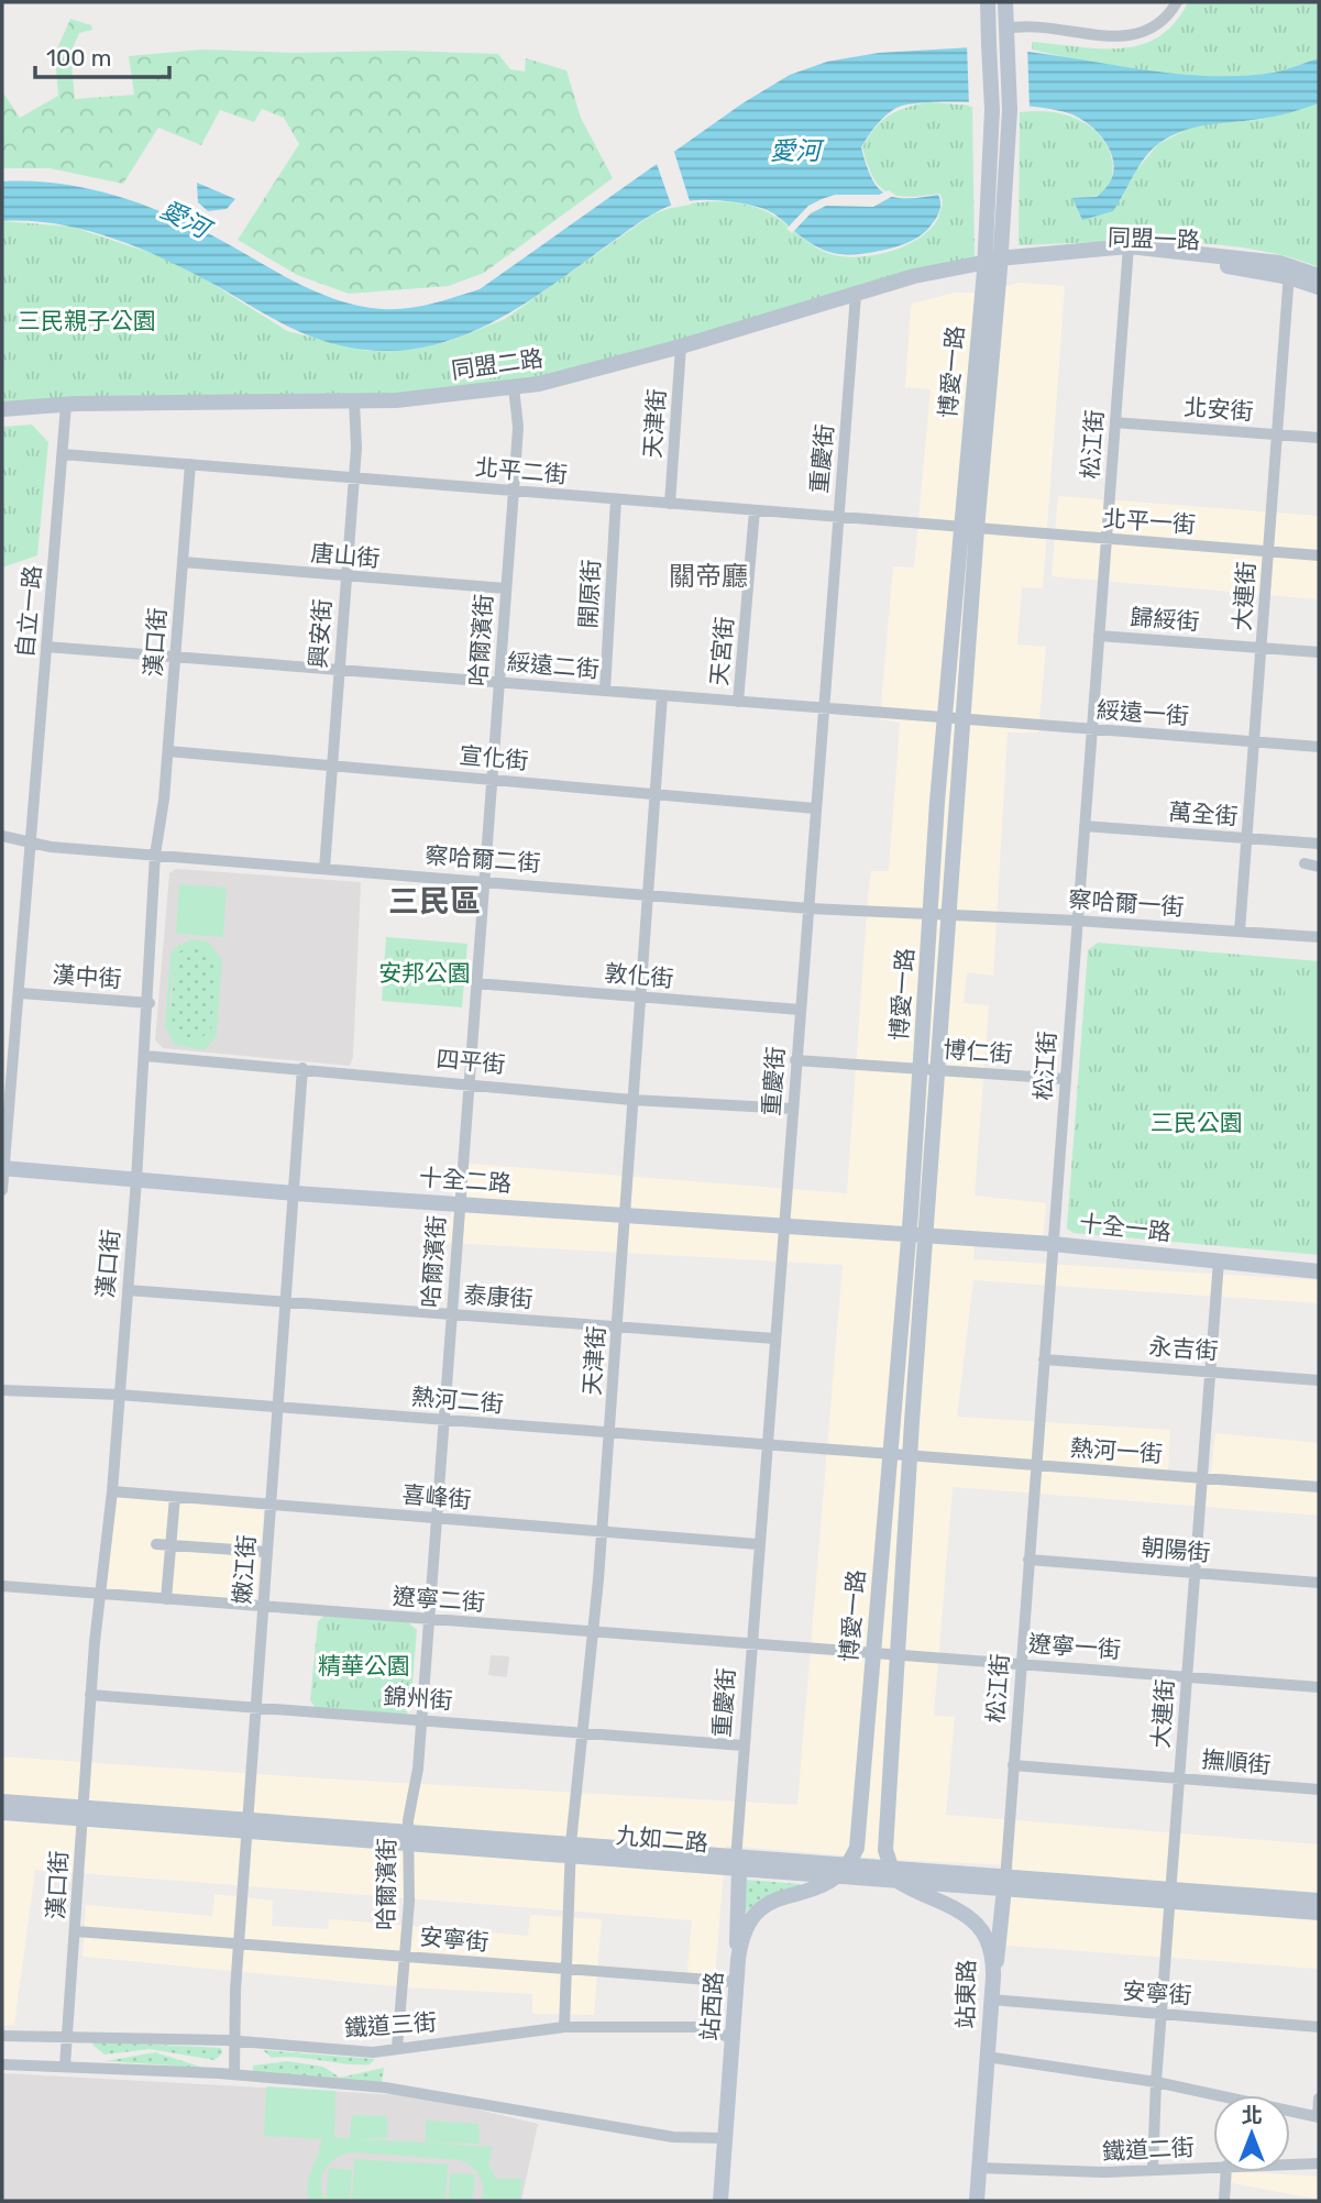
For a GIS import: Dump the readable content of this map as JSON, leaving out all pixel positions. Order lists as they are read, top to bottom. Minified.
{"streets":{"main road":["同盟一路","同盟二路","博愛一路","十全二路","十全一路","九如二路","站東路","站西路"],"street":["北安街","天津街","松江街","重慶街","北平二街","北平一街","唐山街","開原街","大連街","自立一路","歸綏街","興安街","哈爾濱街","漢口街","天宮街","綏遠二街","綏遠一街","宣化街","萬全街","察哈爾二街","察哈爾一街","敦化街","漢中街","博仁街","四平街","泰康街","永吉街","熱河二街","熱河一街","喜峰街","朝陽街","嫩江街","遼寧二街","遼寧一街","錦州街","撫順街","安寧街","鐵道三街","鐵道二街"]},"crossings":[["同盟一路","同盟二路"],["同盟一路","博愛一路"],["同盟一路","松江街"],["同盟一路","大連街"],["同盟二路","博愛一路"],["同盟二路","天津街"],["同盟二路","重慶街"],["同盟二路","自立一路"],["同盟二路","興安街"],["同盟二路","哈爾濱街"],["博愛一路","北平二街"],["博愛一路","北平一街"],["博愛一路","綏遠二街"],["博愛一路","綏遠一街"],["博愛一路","察哈爾二街"],["博愛一路","察哈爾一街"],["博愛一路","博仁街"],["博愛一路","十全二路"],["博愛一路","十全一路"],["博愛一路","熱河二街"],["博愛一路","熱河一街"],["博愛一路","遼寧二街"],["博愛一路","遼寧一街"],["博愛一路","九如二路"],["博愛一路","站東路"],["博愛一路","站西路"],["北安街","松江街"],["北安街","大連街"],["天津街","北平二街"],["天津街","綏遠二街"],["天津街","宣化街"],["天津街","察哈爾二街"],["天津街","敦化街"],["天津街","四平街"],["天津街","十全二路"],["天津街","泰康街"],["天津街","熱河二街"],["天津街","喜峰街"],["天津街","遼寧二街"],["天津街","錦州街"],["天津街","九如二路"],["天津街","安寧街"],["天津街","鐵道三街"],["松江街","北平一街"],["松江街","歸綏街"],["松江街","綏遠一街"],["松江街","萬全街"],["松江街","察哈爾一街"],["松江街","博仁街"],["松江街","十全一路"],["松江街","永吉街"],["松江街","熱河一街"],["松江街","朝陽街"],["松江街","遼寧一街"],["松江街","撫順街"],["松江街","九如二路"],["重慶街","北平二街"],["重慶街","綏遠二街"],["重慶街","宣化街"],["重慶街","察哈爾二街"],["重慶街","敦化街"],["重慶街","博仁街"],["重慶街","四平街"],["重慶街","十全二路"],["重慶街","泰康街"],["重慶街","熱河二街"],["重慶街","喜峰街"],["重慶街","遼寧二街"],["重慶街","錦州街"],["重慶街","九如二路"],["北平二街","北平一街"],["北平二街","開原街"],["北平二街","自立一路"],["北平二街","興安街"],["北平二街","哈爾濱街"],["北平二街","漢口街"],["北平二街","天宮街"],["北平一街","大連街"],["唐山街","興安街"],["唐山街","哈爾濱街"],["唐山街","漢口街"],["開原街","綏遠二街"],["大連街","歸綏街"],["大連街","綏遠一街"],["大連街","萬全街"],["大連街","察哈爾一街"],["大連街","十全一路"],["大連街","永吉街"],["大連街","熱河一街"],["大連街","朝陽街"],["大連街","遼寧一街"],["大連街","撫順街"],["大連街","九如二路"],["大連街","安寧街"],["大連街","鐵道二街"],["自立一路","綏遠二街"],["自立一路","察哈爾二街"],["自立一路","漢中街"],["自立一路","十全二路"],["興安街","綏遠二街"],["興安街","宣化街"],["興安街","察哈爾二街"],["哈爾濱街","綏遠二街"],["哈爾濱街","宣化街"],["哈爾濱街","察哈爾二街"],["哈爾濱街","敦化街"],["哈爾濱街","四平街"],["哈爾濱街","十全二路"],["哈爾濱街","泰康街"],["哈爾濱街","熱河二街"],["哈爾濱街","喜峰街"],["哈爾濱街","遼寧二街"],["哈爾濱街","錦州街"],["哈爾濱街","九如二路"],["哈爾濱街","安寧街"],["哈爾濱街","鐵道三街"],["漢口街","綏遠二街"],["漢口街","宣化街"],["漢口街","察哈爾二街"],["漢口街","漢中街"],["漢口街","四平街"],["漢口街","十全二路"],["漢口街","泰康街"],["漢口街","熱河二街"],["漢口街","喜峰街"],["漢口街","遼寧二街"],["漢口街","錦州街"],["漢口街","九如二路"],["漢口街","安寧街"],["漢口街","鐵道三街"],["天宮街","綏遠二街"],["綏遠二街","綏遠一街"],["察哈爾二街","察哈爾一街"],["四平街","嫩江街"],["十全二路","十全一路"],["十全二路","嫩江街"],["泰康街","嫩江街"],["熱河二街","熱河一街"],["熱河二街","嫩江街"],["喜峰街","嫩江街"],["嫩江街","遼寧二街"],["嫩江街","錦州街"],["嫩江街","九如二路"],["嫩江街","安寧街"],["嫩江街","鐵道三街"],["遼寧二街","遼寧一街"],["九如二路","站東路"],["九如二路","站西路"],["安寧街","站東路"],["安寧街","站西路"],["站東路","鐵道二街"],["站西路","鐵道三街"]],"districts":["關帝廳","三民區"],"water":["愛河"],"parks":["三民親子公園","安邦公園","三民公園","精華公園"],"scale_bar":"100 m","north":"top"}
